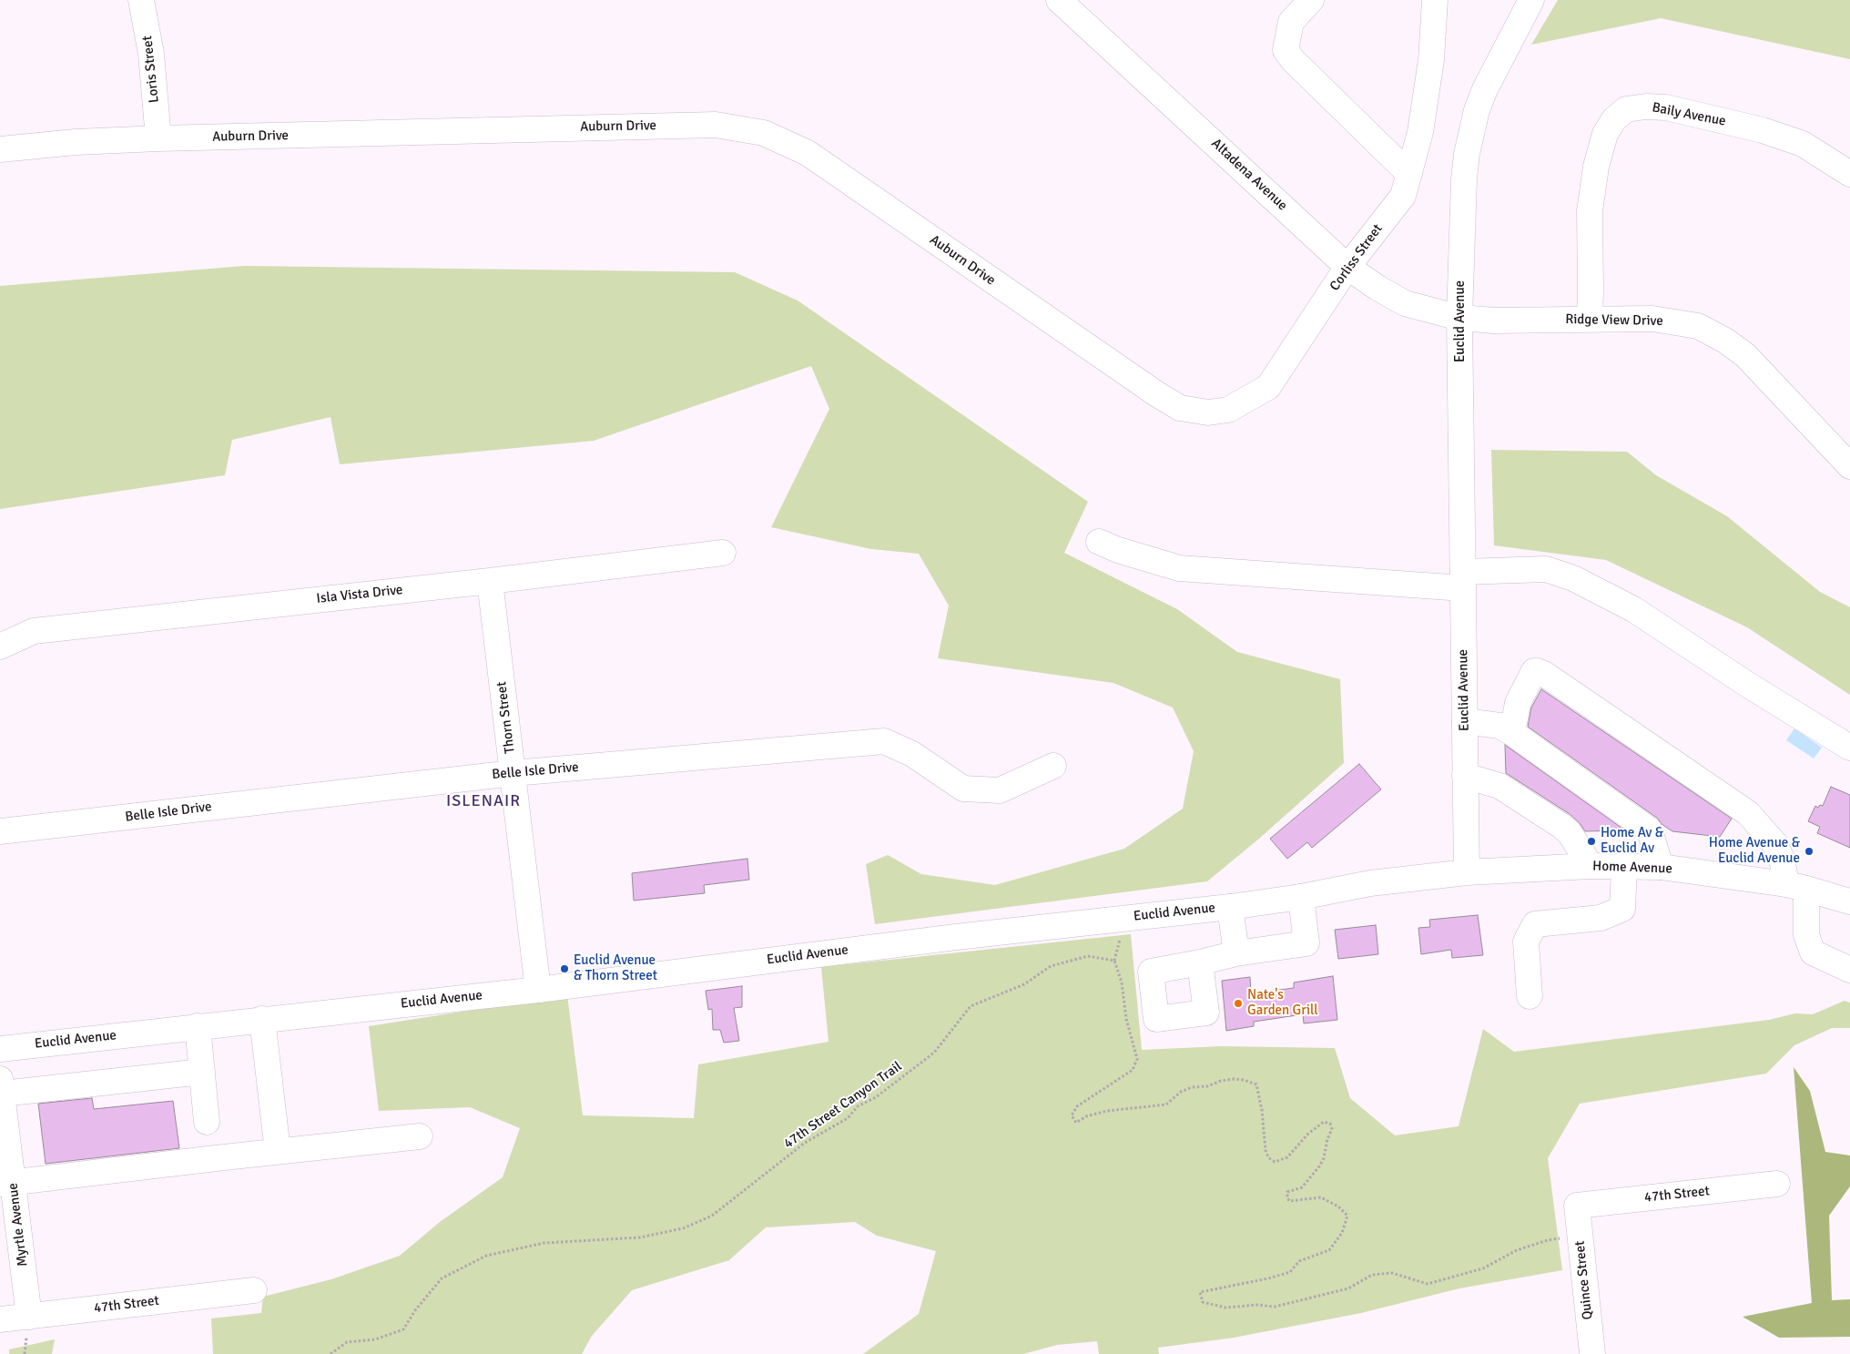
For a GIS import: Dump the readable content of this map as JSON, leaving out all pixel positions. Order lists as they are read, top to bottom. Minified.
{"streets":{"street":["Loris Street","Baily Avenue","Auburn Drive","Altadena Avenue","Corliss Street","Ridge View Drive","Euclid Avenue","Isla Vista Drive","Thorn Street","Belle Isle Drive","Home Avenue","47th Street","Myrtle Avenue","Quince Street"],"path":["47th Street Canyon Trail"]},"crossings":[["Loris Street","Auburn Drive"],["Baily Avenue","Ridge View Drive"],["Auburn Drive","Corliss Street"],["Altadena Avenue","Corliss Street"],["Altadena Avenue","Ridge View Drive"],["Altadena Avenue","Euclid Avenue"],["Ridge View Drive","Euclid Avenue"],["Euclid Avenue","Thorn Street"],["Euclid Avenue","Home Avenue"],["Isla Vista Drive","Thorn Street"],["Thorn Street","Belle Isle Drive"],["47th Street Canyon Trail","Quince Street"],["47th Street","Myrtle Avenue"],["47th Street","Quince Street"]],"districts":["ISLENAIR"],"places":["Home Av & Euclid Av","Home Avenue & Euclid Avenue","Euclid Avenue & Thorn Street","Nate's Garden Grill"]}
